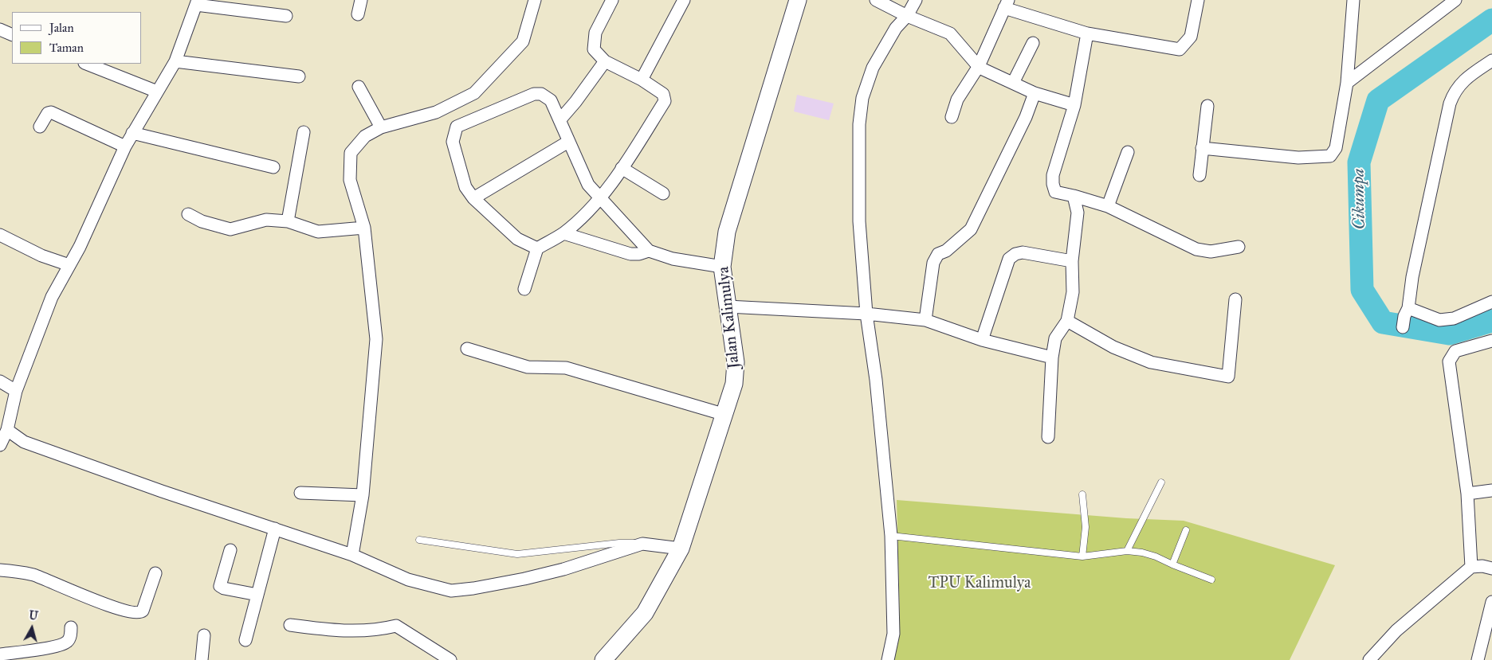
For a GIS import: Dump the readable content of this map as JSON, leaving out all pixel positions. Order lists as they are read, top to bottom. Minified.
{"streets":{"street":["Jalan Kalimulya"]},"water":["Cikumpa"],"parks":["TPU Kalimulya"],"legend":["Jalan","Taman"],"north":"top"}
